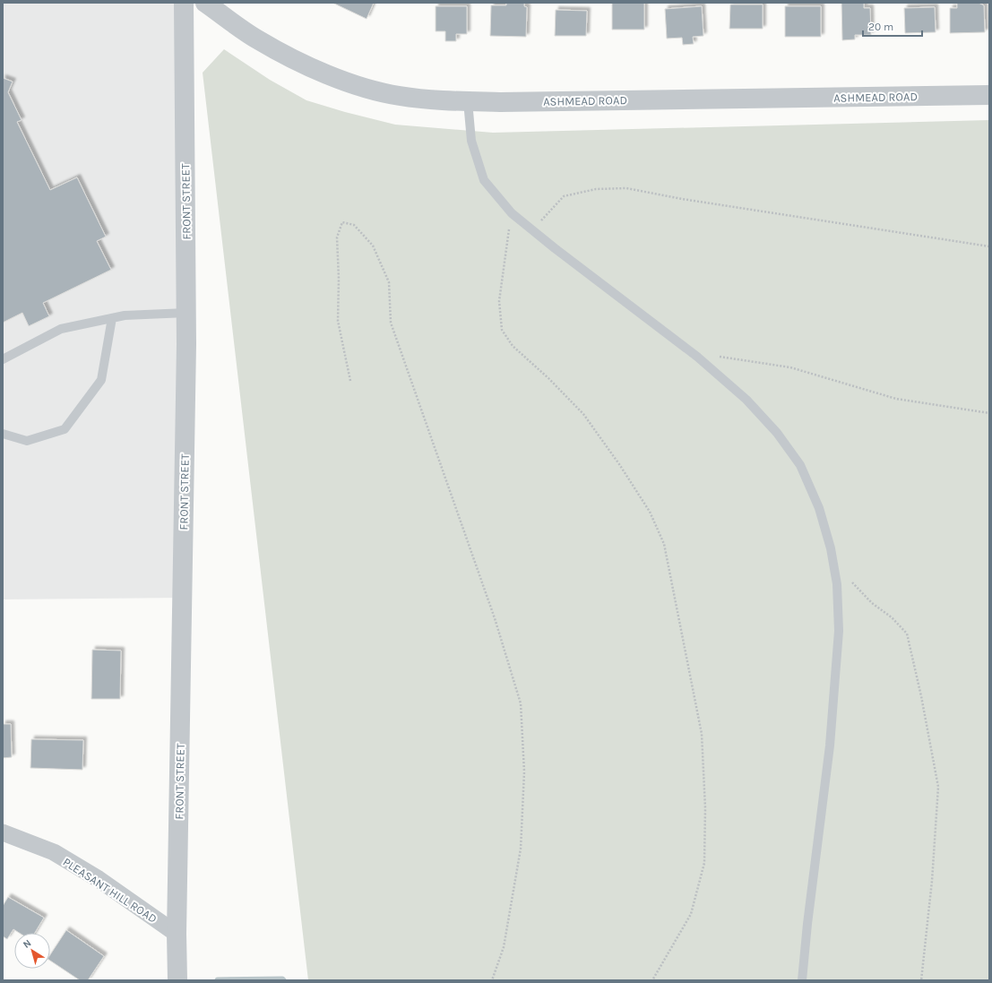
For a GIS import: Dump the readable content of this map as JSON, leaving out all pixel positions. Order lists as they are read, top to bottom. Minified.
{"streets":{"street":["ASHMEAD ROAD","FRONT STREET","PLEASANT HILL ROAD"]},"crossings":[["FRONT STREET","PLEASANT HILL ROAD"]],"scale_bar":"20 m","north":"top left"}
